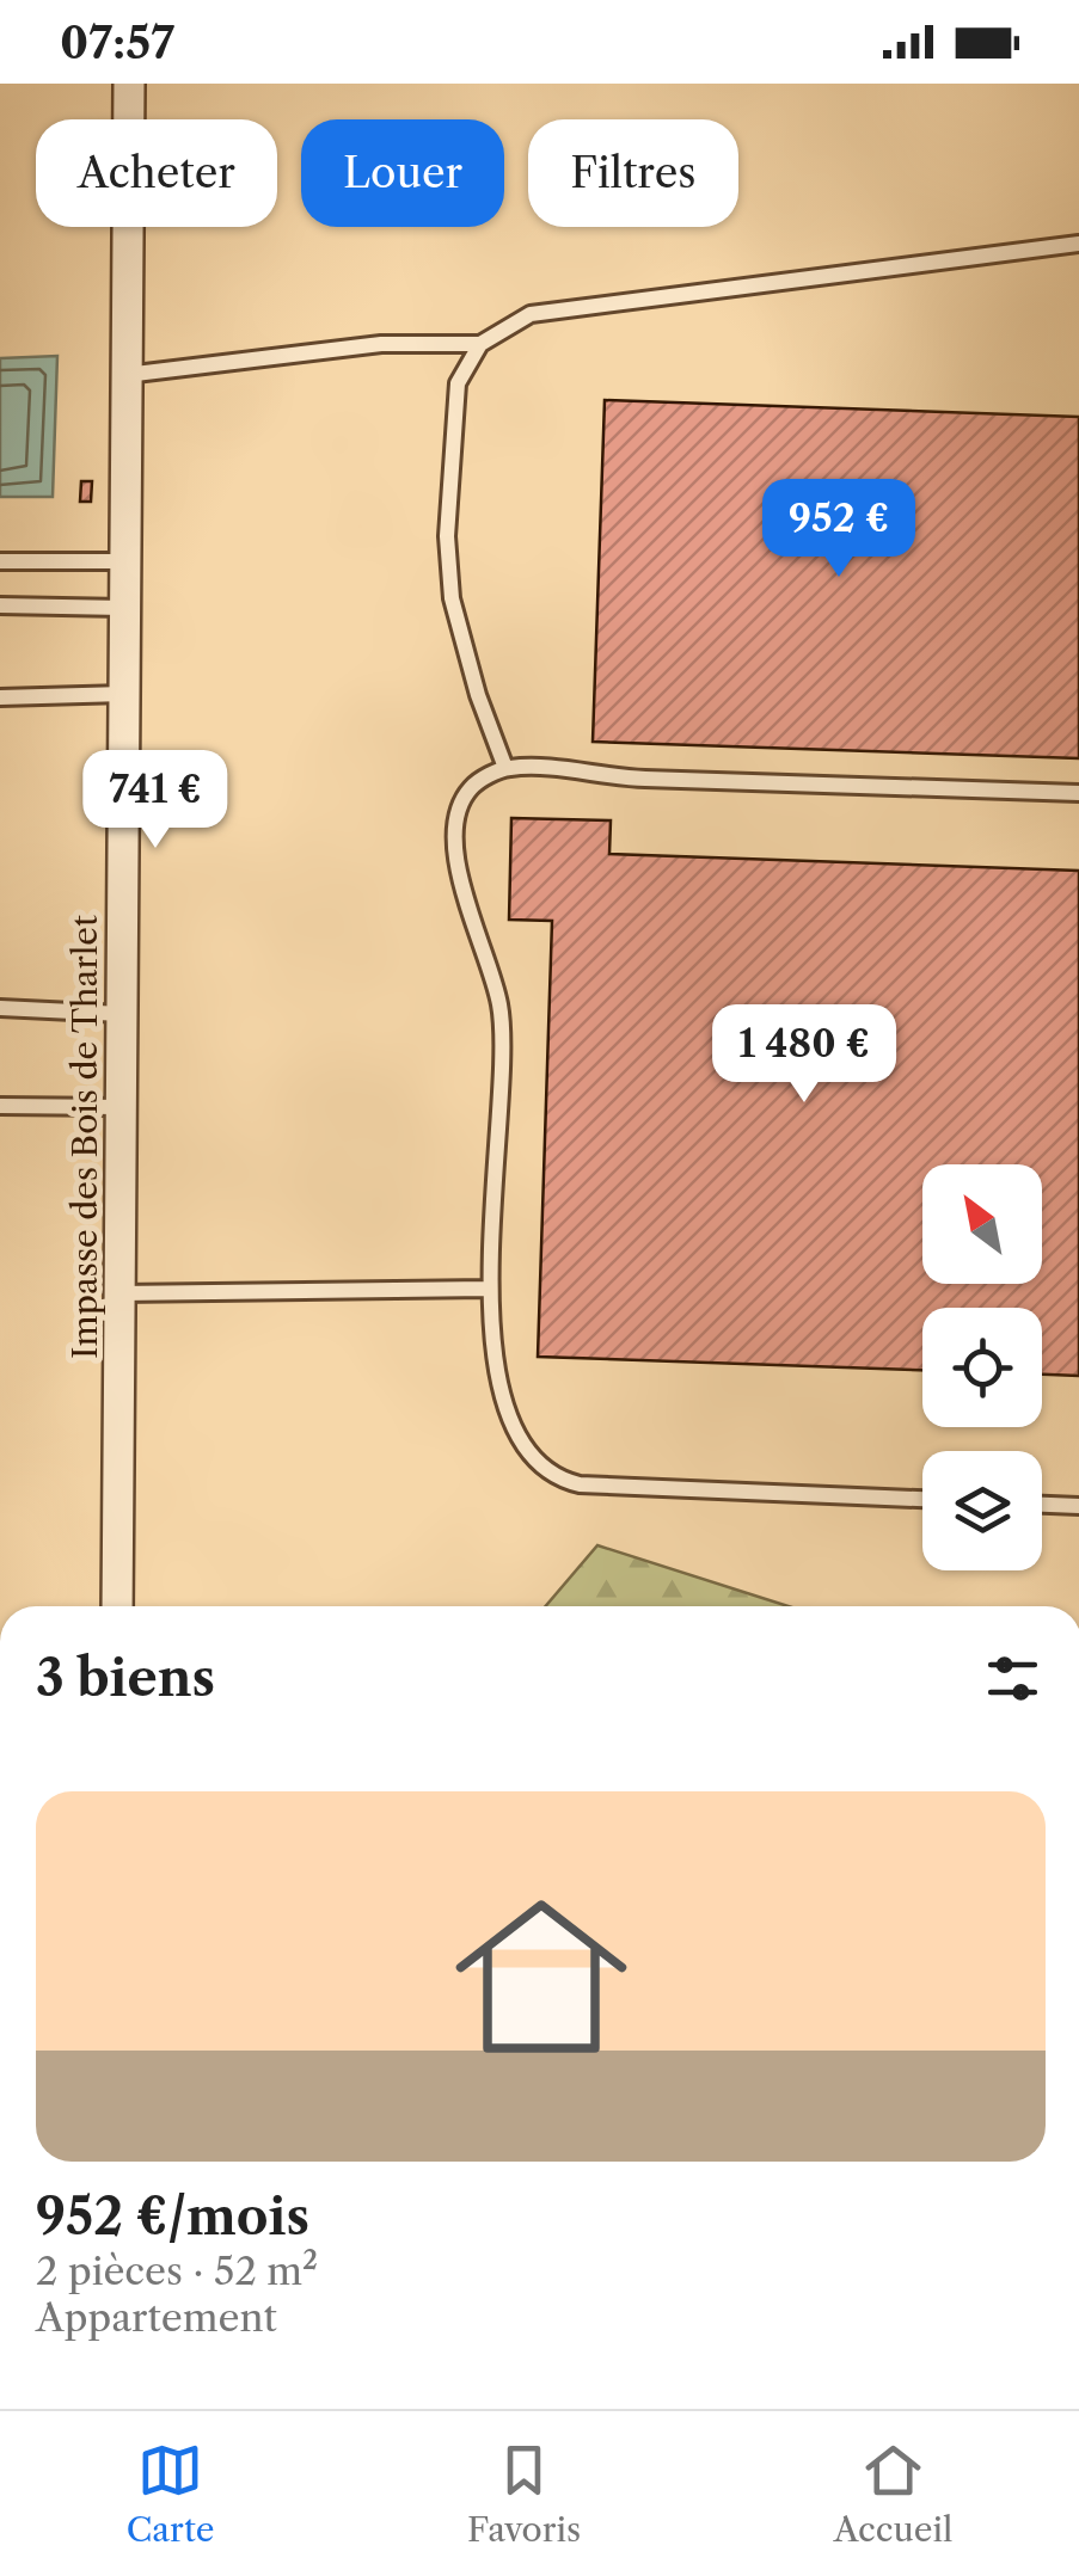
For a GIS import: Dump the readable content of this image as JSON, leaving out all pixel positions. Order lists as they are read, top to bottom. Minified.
{"streets":{"street":["Impasse des Bois de Tharlet"]},"north":"top left","page":{"status":"07:57","chip":["Acheter","Louer","Filtres"],"price":["952 €","741 €","1 480 €"],"heading":"3 biens","list":[{"name":"952 €/mois","note":"2 pièces · 52 m² · Appartement"}],"tabs":["Carte","Favoris","Accueil"]}}
